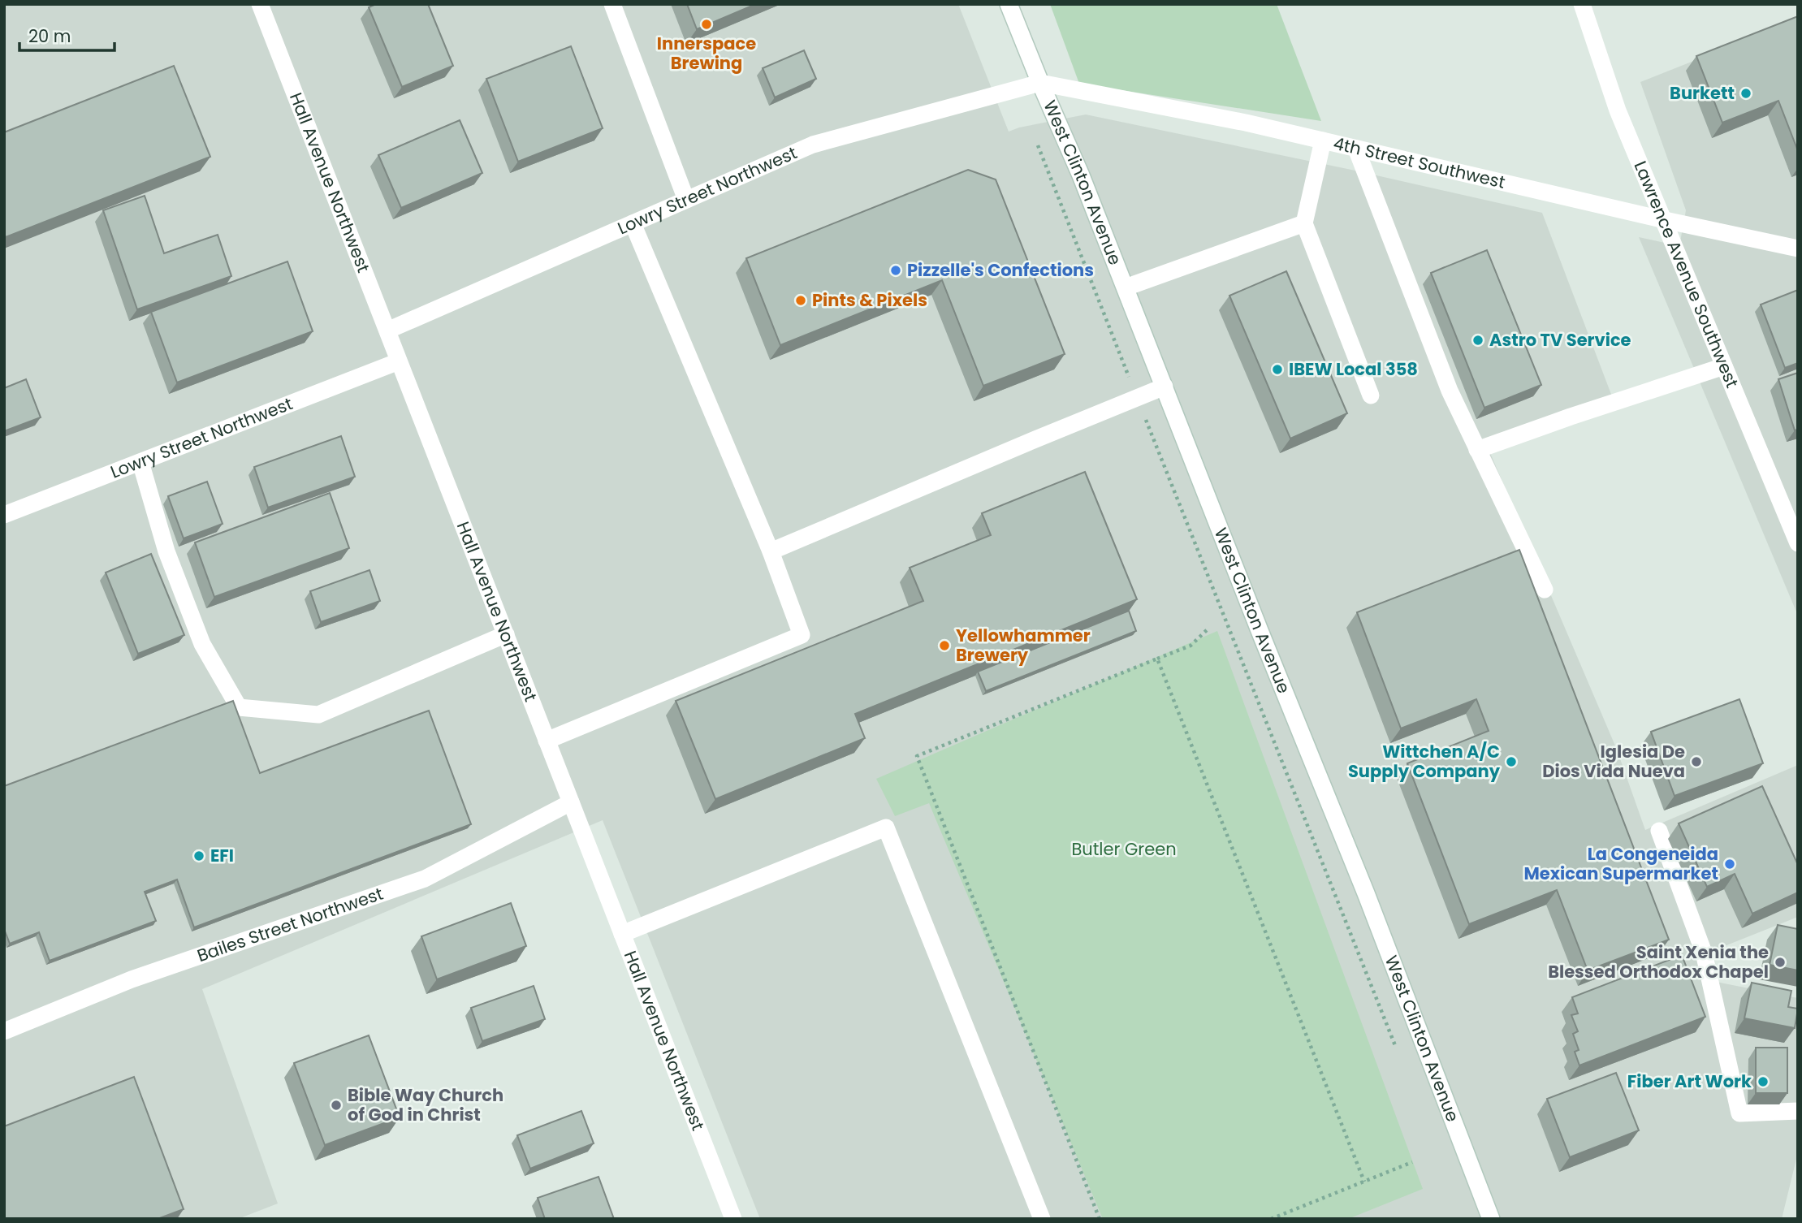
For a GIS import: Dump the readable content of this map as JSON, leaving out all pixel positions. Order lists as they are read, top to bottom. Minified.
{"streets":{"street":["4th Street Southwest","Hall Avenue Northwest","West Clinton Avenue","Lowry Street Northwest","Lawrence Avenue Southwest","Bailes Street Northwest"]},"crossings":[["4th Street Southwest","West Clinton Avenue"],["4th Street Southwest","Lowry Street Northwest"],["4th Street Southwest","Lawrence Avenue Southwest"],["Hall Avenue Northwest","Lowry Street Northwest"],["Hall Avenue Northwest","Bailes Street Northwest"],["West Clinton Avenue","Lowry Street Northwest"]],"parks":["Butler Green"],"places":["Innerspace Brewing","Burkett","Pizzelle's Confections","Pints & Pixels","Astro TV Service","IBEW Local 358","Yellowhammer Brewery","Wittchen A/C Supply Company","Iglesia De Dios Vida Nueva","EFI","La Congeneida Mexican Supermarket","Saint Xenia the Blessed Orthodox Chapel","Fiber Art Work","Bible Way Church of God in Christ"],"scale_bar":"20 m"}
